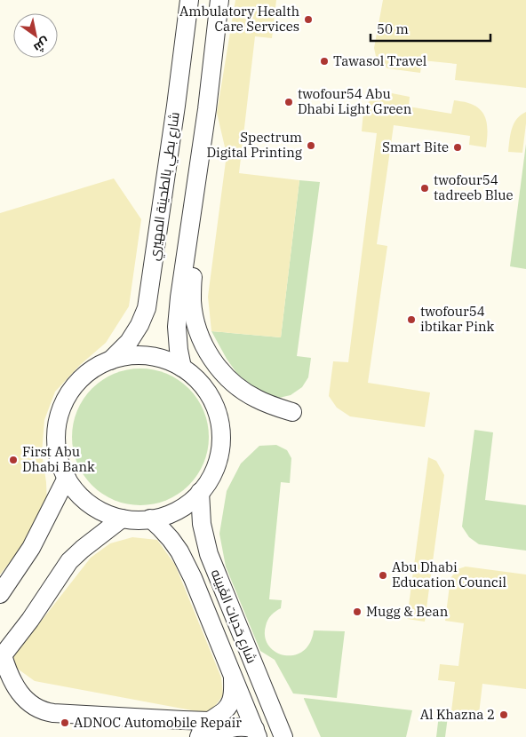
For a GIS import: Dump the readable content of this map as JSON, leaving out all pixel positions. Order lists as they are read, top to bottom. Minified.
{"streets":{"street":["شارع بطي بالطحينة المهيري","شارع حَدبات الغَبينه"]},"places":["Ambulatory Health Care Services","Tawasol Travel","twofour54 Abu Dhabi Light Green","Spectrum Digital Printing","Smart Bite","twofour54 tadreeb Blue","twofour54 ibtikar Pink","First Abu Dhabi Bank","Abu Dhabi Education Council","Mugg & Bean","Al Khazna 2","ADNOC Automobile Repair"],"scale_bar":"50 m","north":"bottom right"}
